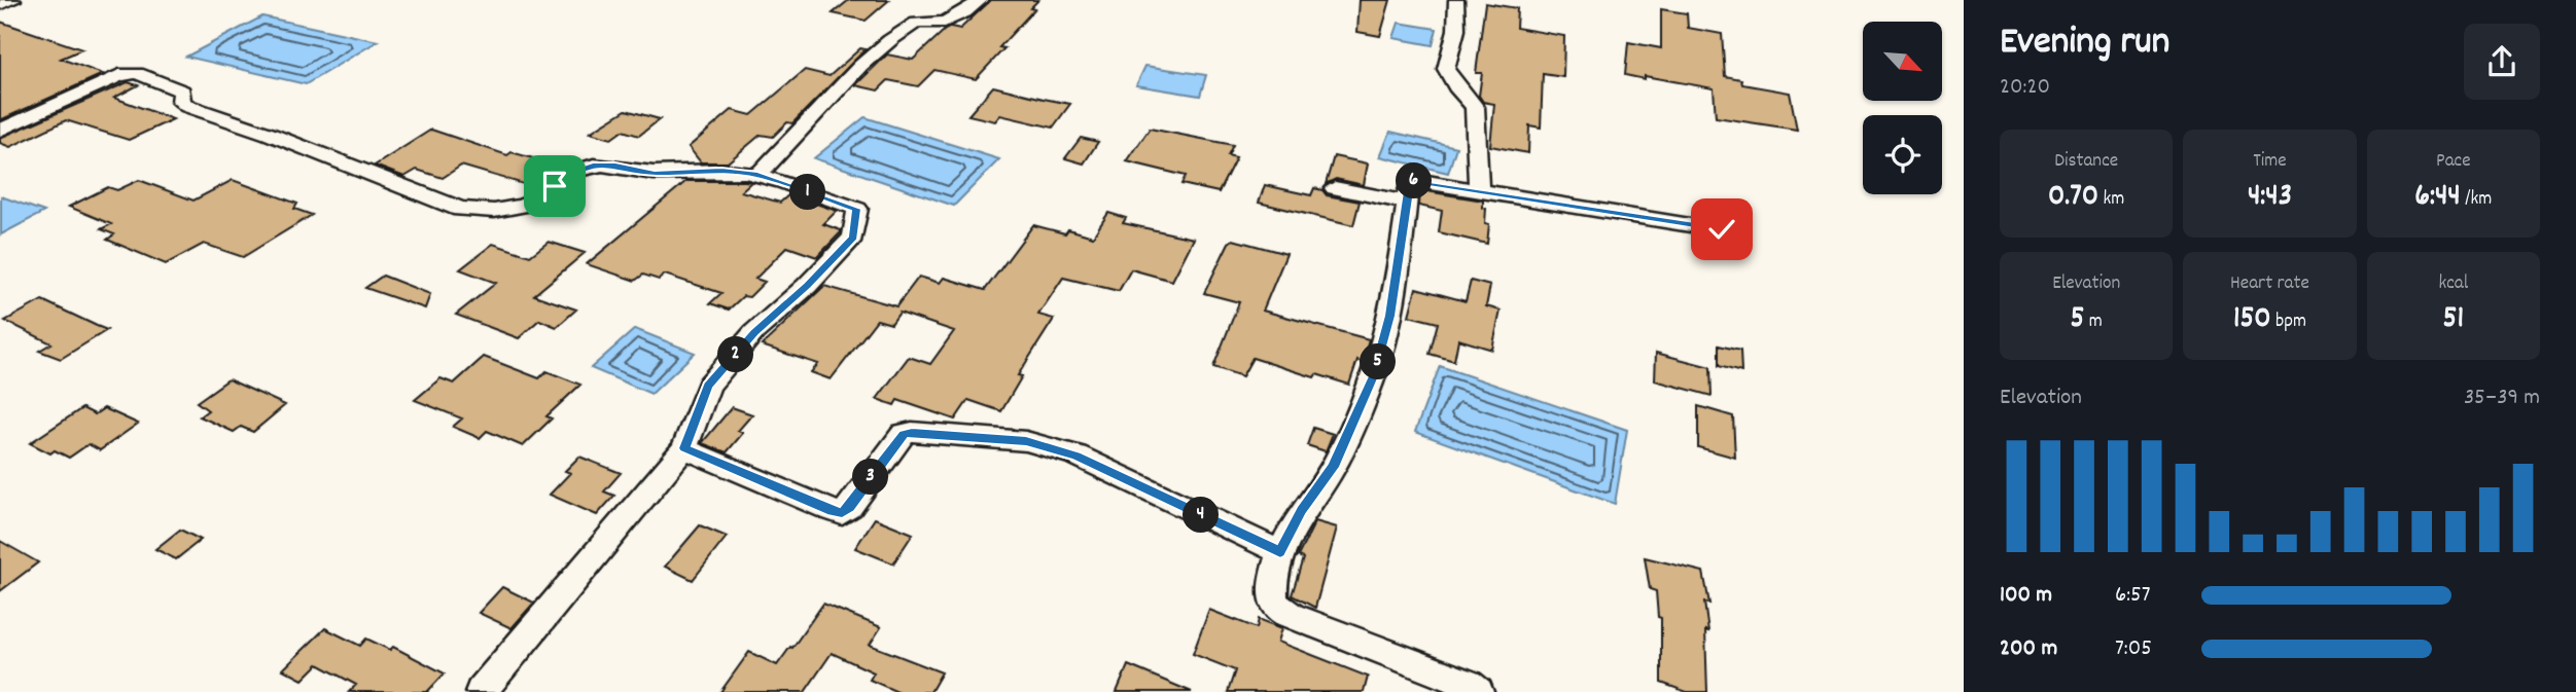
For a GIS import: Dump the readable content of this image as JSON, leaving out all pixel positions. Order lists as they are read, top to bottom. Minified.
{"north":"bottom right","page":{"heading":["Evening run","20:20"],"stats":[["Distance","0.70 km"],["Time","4:43"],["Pace","6:44 /km"],["Elevation","5 m"],["Heart rate","150 bpm"],["kcal","51"]],"pins":["6","1","2","5","3","4"],"chart":["Elevation","35–39 m"],"list":[{"name":"100 m","note":"6:57"},{"name":"200 m","note":"7:05"}]}}
